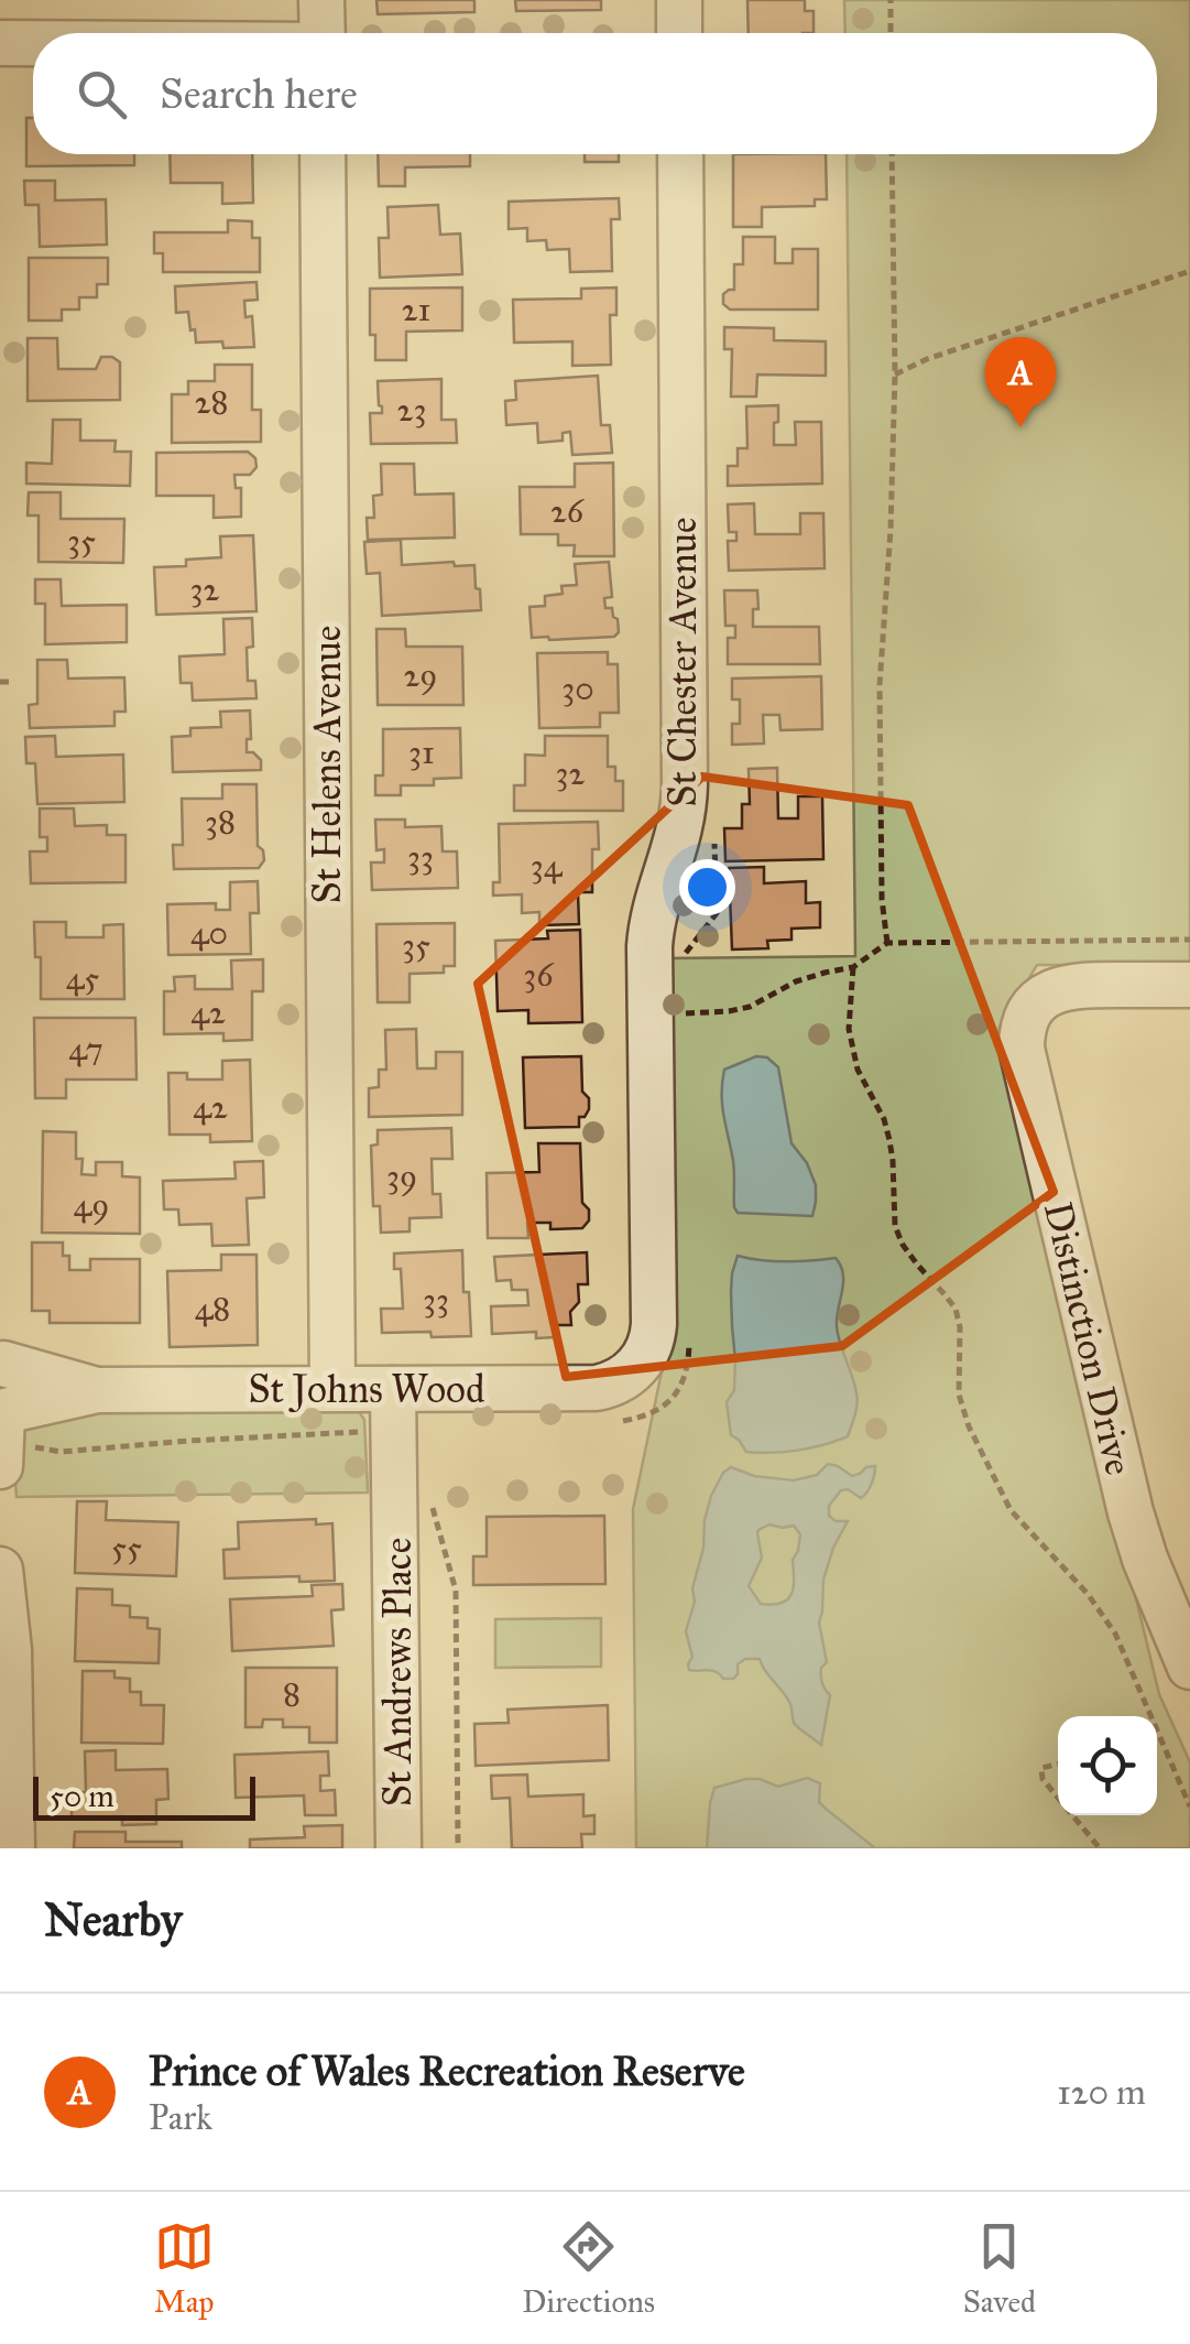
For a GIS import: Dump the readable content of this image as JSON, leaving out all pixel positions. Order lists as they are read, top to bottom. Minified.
{"streets":{"street":["St Chester Avenue","St Helens Avenue","Distinction Drive","St Johns Wood","St Andrews Place"]},"crossings":[["St Chester Avenue","St Johns Wood"],["St Helens Avenue","St Johns Wood"],["St Johns Wood","St Andrews Place"]],"house_numbers":["21","28","23","26","35","32","29","30","31","32","38","33","34","40","35","36","45","42","47","42","39","49","33","48","55","8"],"scale_bar":"50 m","page":{"search":"Search here","pins":"A","scale":"50 m","heading":"Nearby","list":[{"mark":"A","name":"Prince of Wales Recreation Reserve","note":"Park","value":"120 m"}],"nav":["Map","Directions","Saved"]}}
